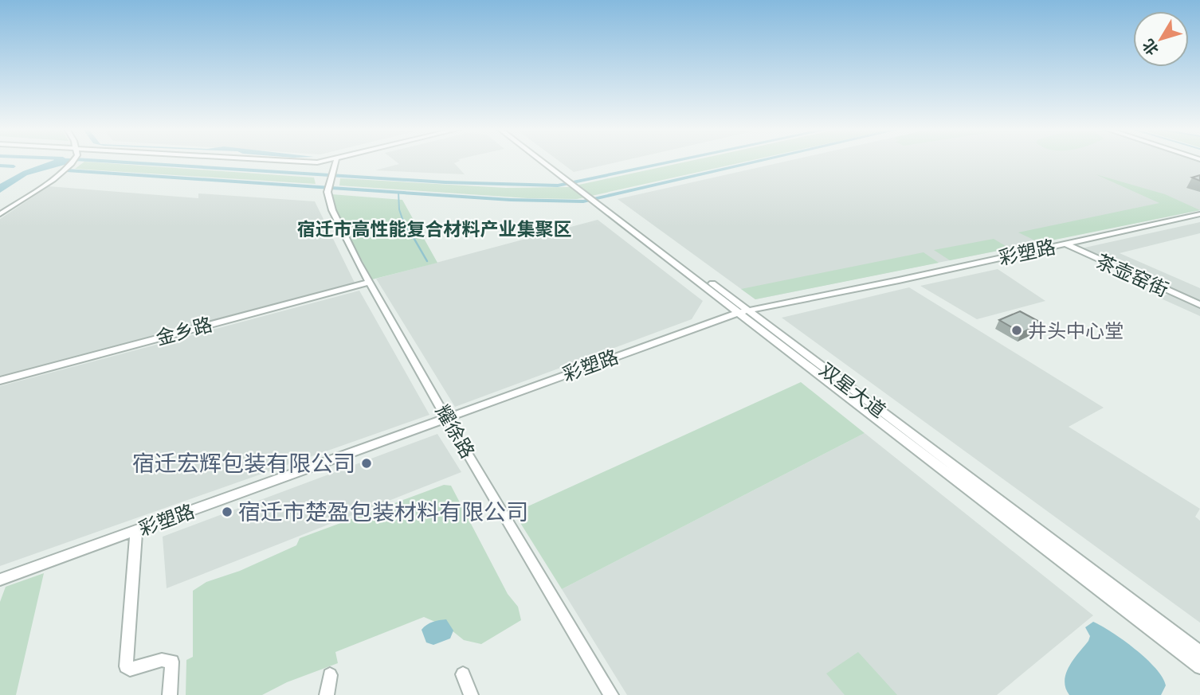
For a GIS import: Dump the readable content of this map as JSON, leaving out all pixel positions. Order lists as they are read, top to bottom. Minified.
{"streets":{"street":["彩塑路","茶壶窑街","金乡路","双星大道","耀徐路"]},"crossings":[["彩塑路","茶壶窑街"],["彩塑路","双星大道"],["彩塑路","耀徐路"],["金乡路","耀徐路"]],"districts":["宿迁市高性能复合材料产业集聚区"],"places":["井头中心堂","宿迁宏辉包装有限公司","宿迁市楚盈包装材料有限公司"],"north":"bottom left"}
